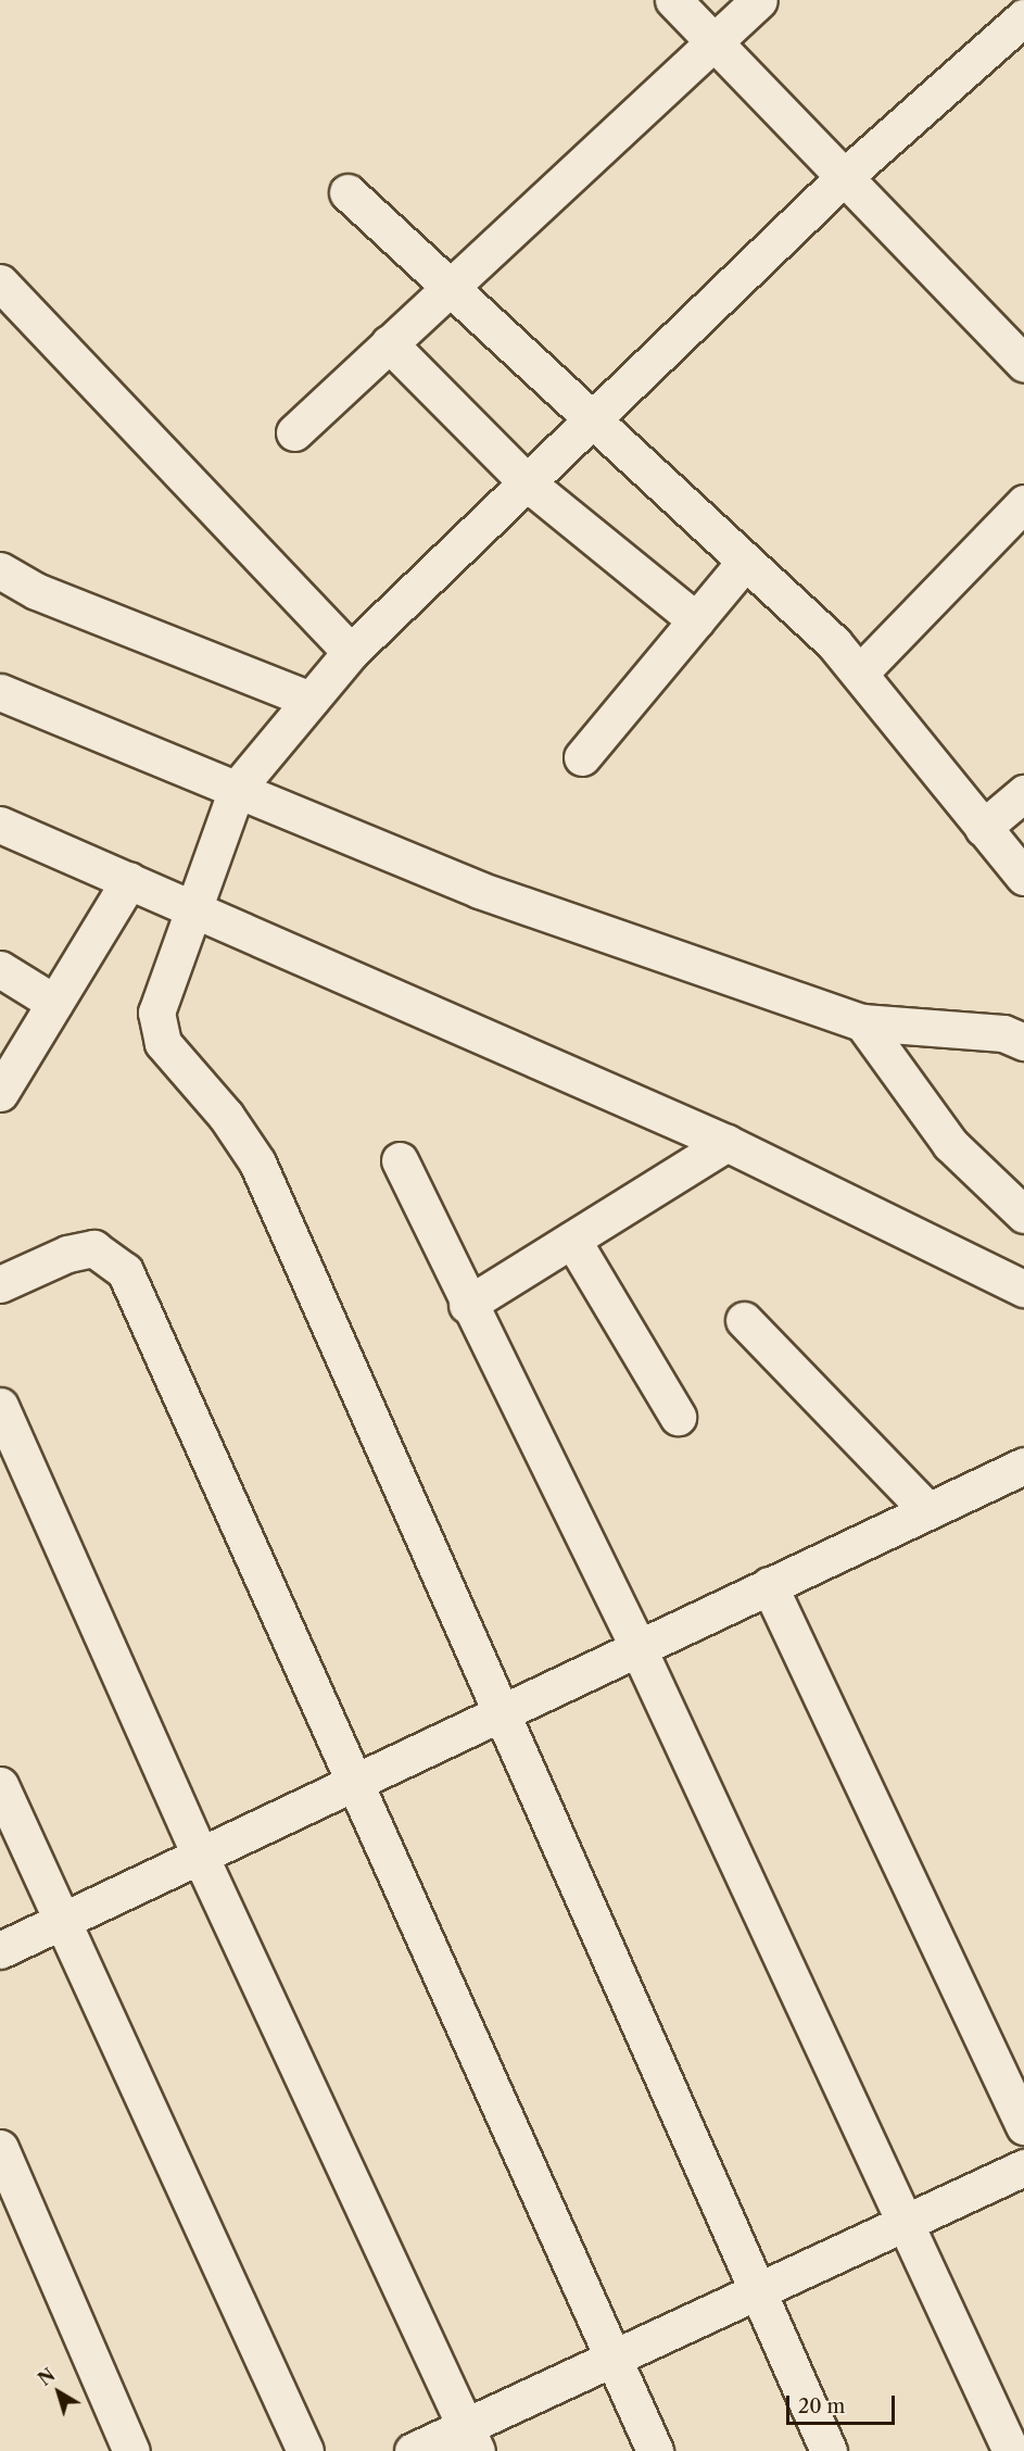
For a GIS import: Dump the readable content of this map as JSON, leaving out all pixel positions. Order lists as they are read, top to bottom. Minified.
{"scale_bar":"20 m","north":"top left"}
